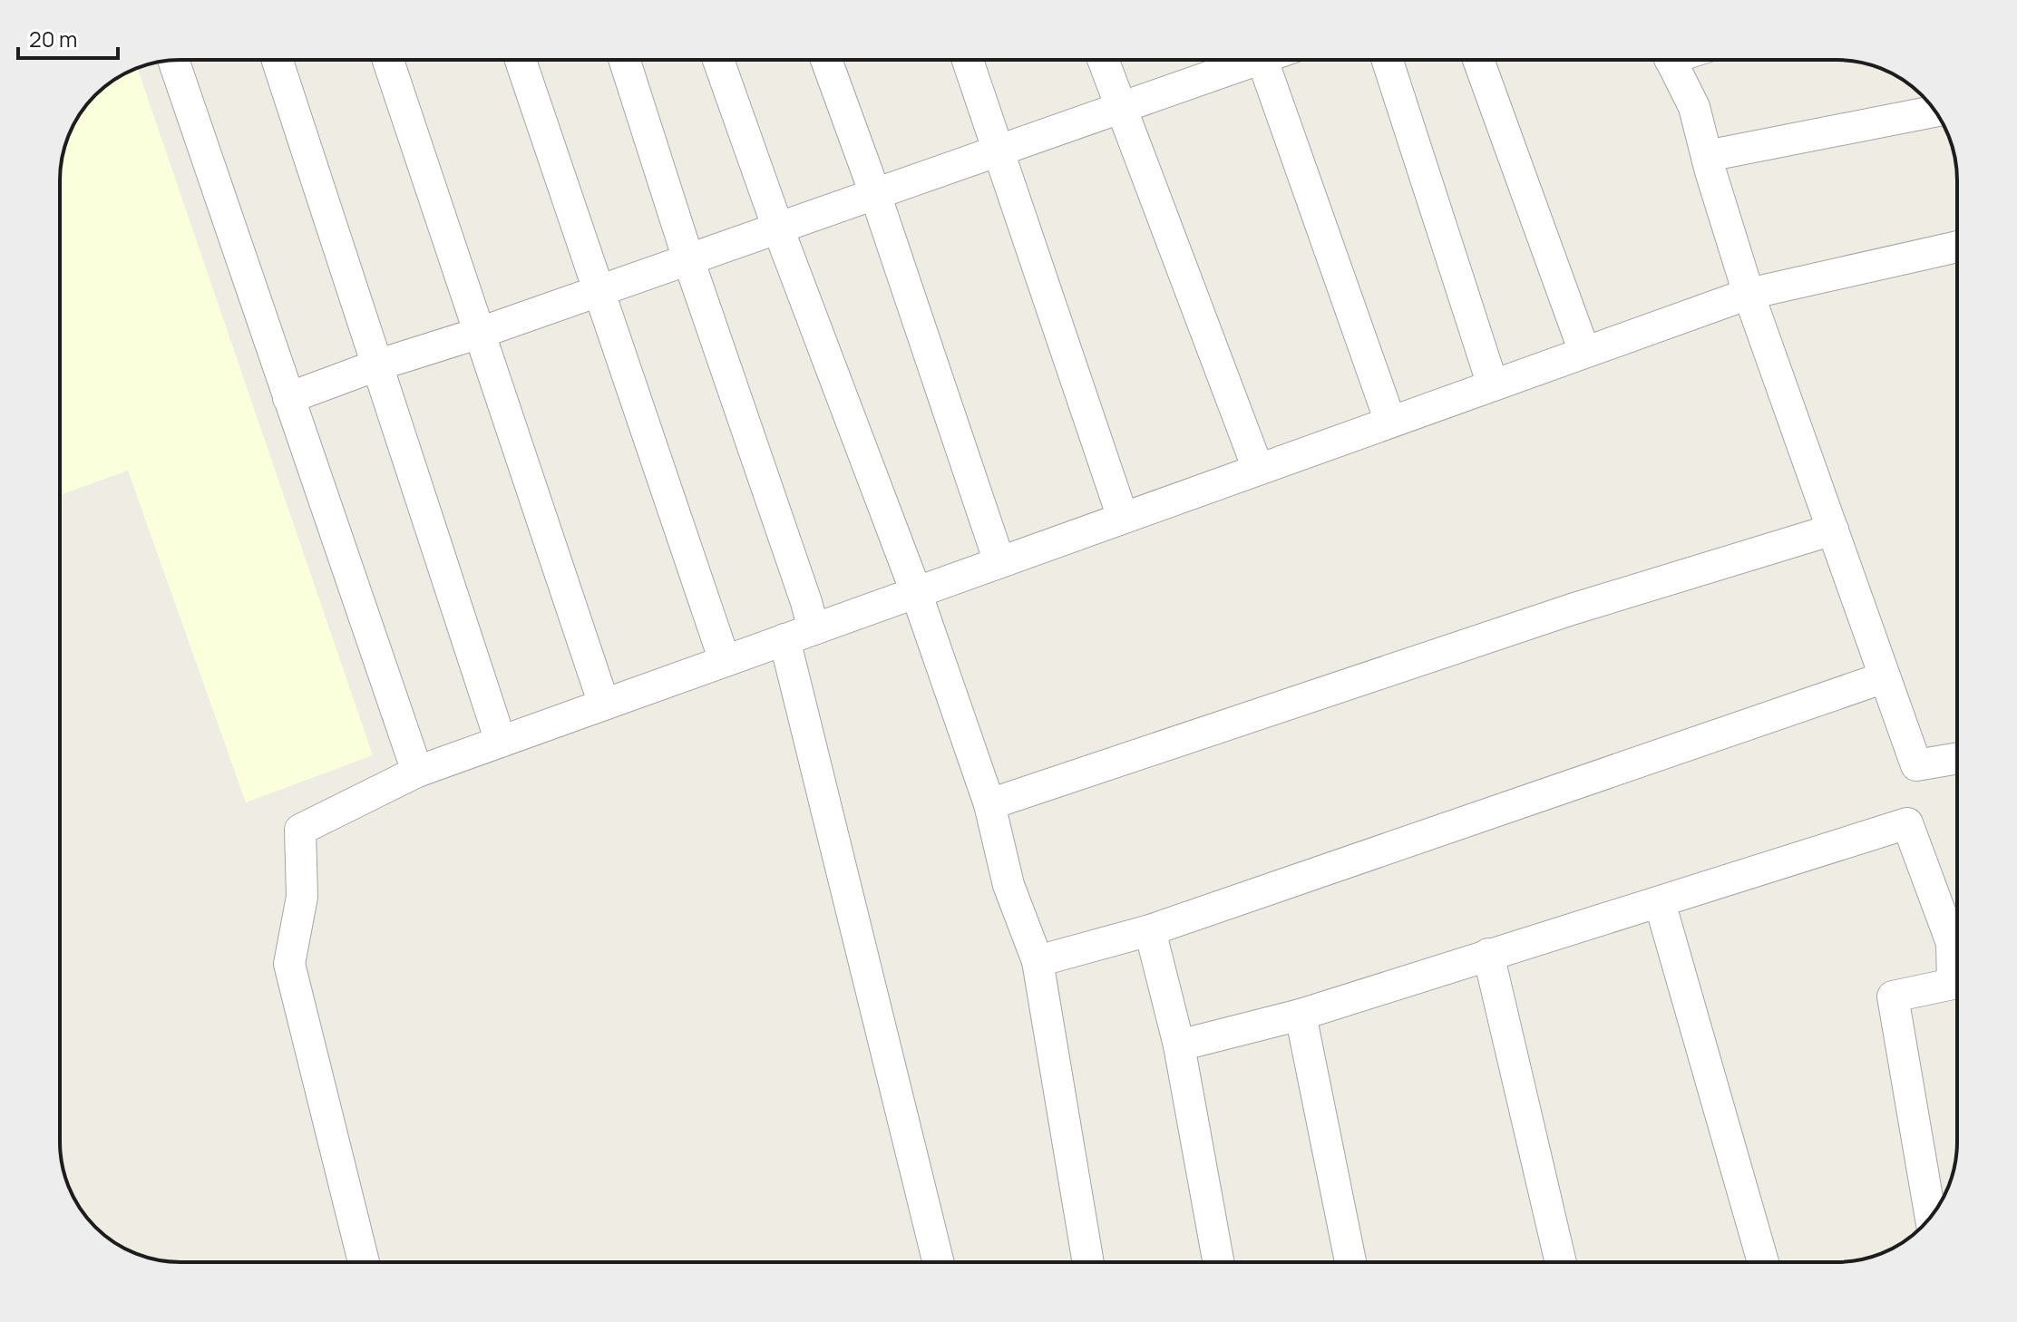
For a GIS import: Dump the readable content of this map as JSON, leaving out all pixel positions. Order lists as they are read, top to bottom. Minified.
{"scale_bar":"20 m"}
